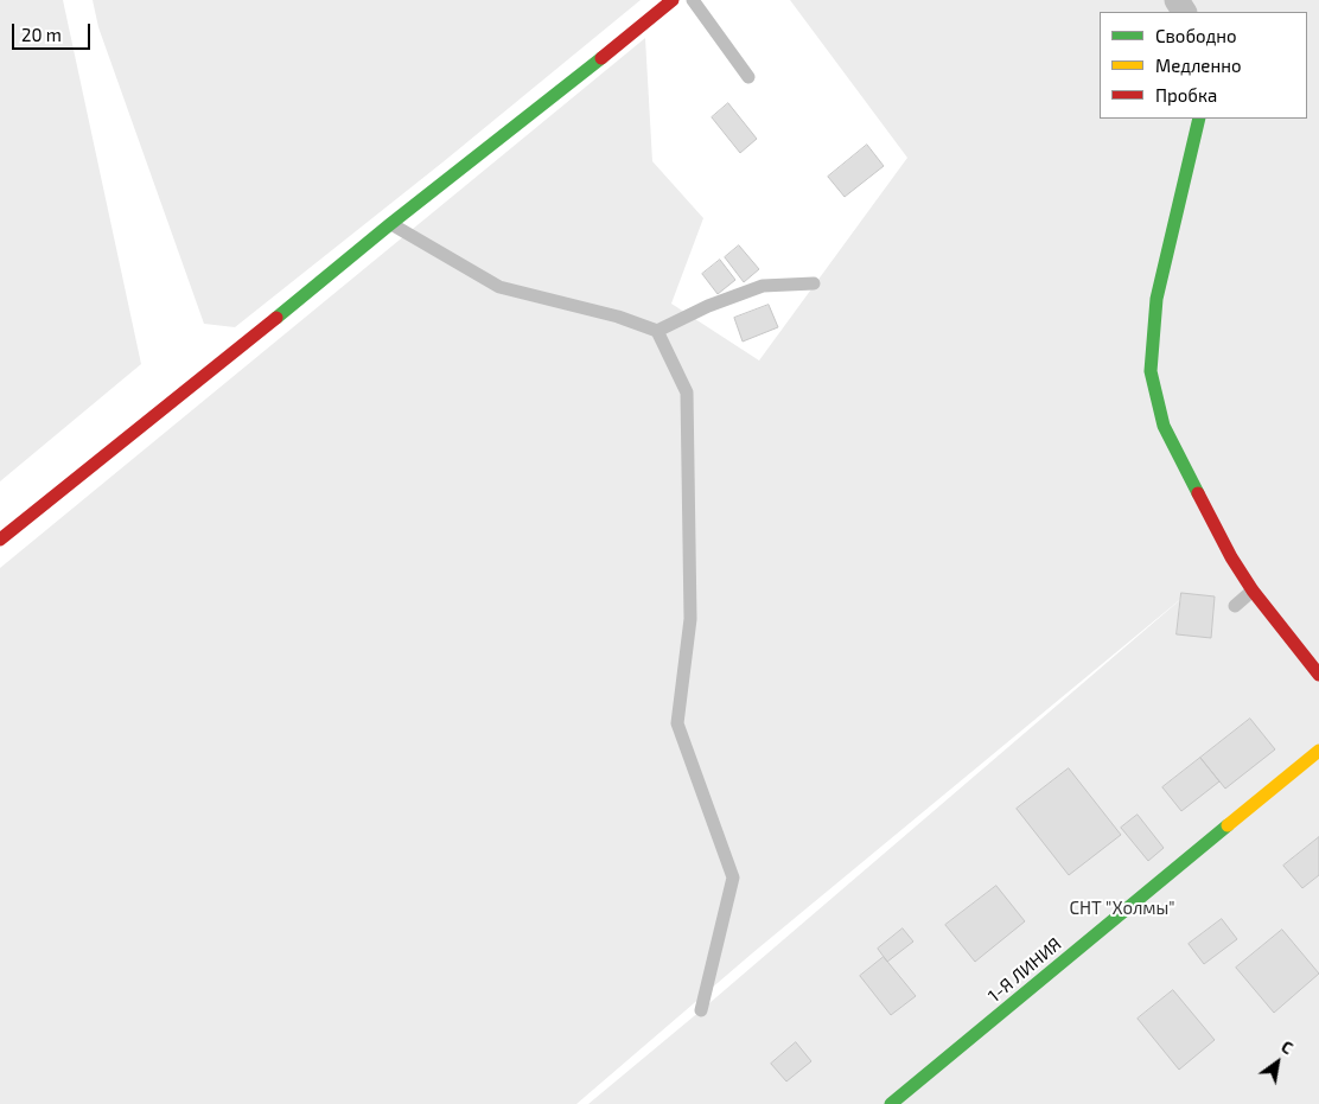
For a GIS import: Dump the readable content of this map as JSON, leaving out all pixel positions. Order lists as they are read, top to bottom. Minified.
{"streets":{"street":["1-Я ЛИНИЯ"]},"parks":["СНТ \"Холмы\""],"legend":["Свободно","Медленно","Пробка"],"scale_bar":"20 m","north":"top right"}
